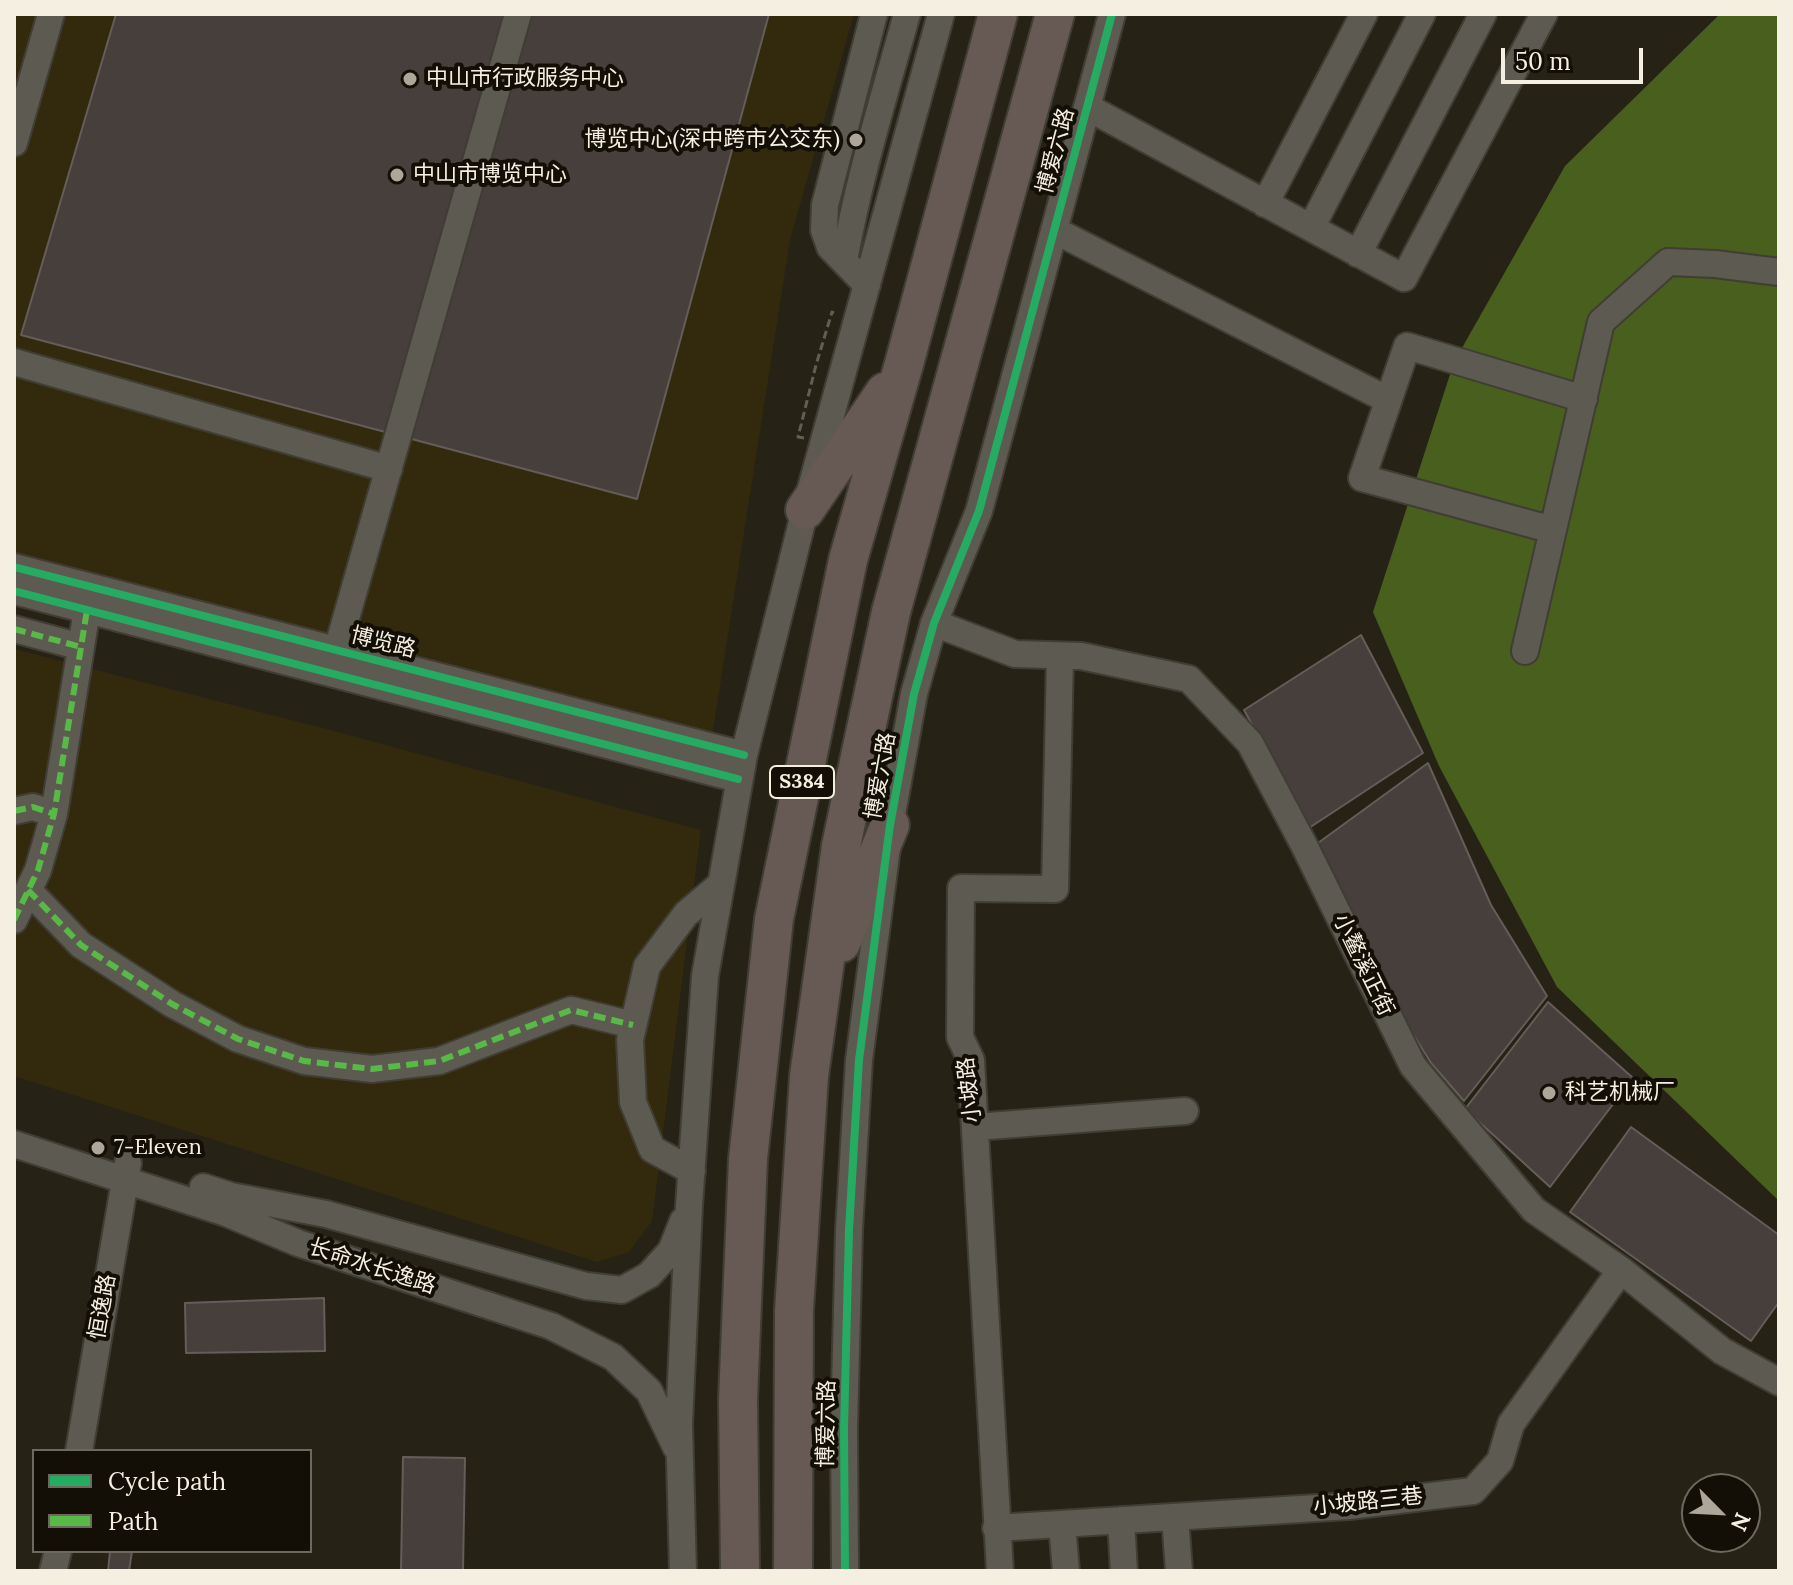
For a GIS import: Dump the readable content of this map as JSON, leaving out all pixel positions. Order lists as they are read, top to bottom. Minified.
{"streets":{"highway":["博爱六路","S384"],"street":["博览路","小鳌溪正街","小坡路","长命水长逸路","恒逸路","小坡路三巷"]},"crossings":[["博爱六路","小鳌溪正街"],["小鳌溪正街","小坡路"],["小鳌溪正街","小坡路三巷"],["小坡路","小坡路三巷"],["长命水长逸路","恒逸路"]],"places":["中山市行政服务中心","博览中心(深中跨市公交东)","中山市博览中心","科艺机械厂","7-Eleven"],"legend":["Cycle path","Path"],"scale_bar":"50 m","north":"bottom right"}
